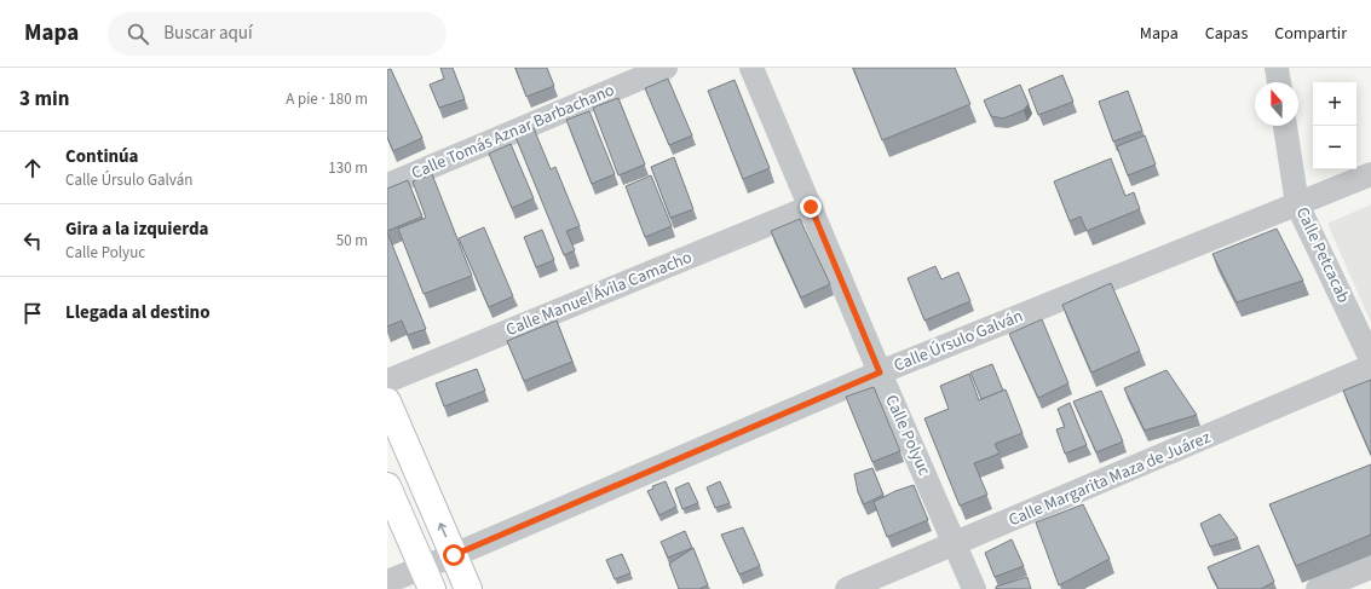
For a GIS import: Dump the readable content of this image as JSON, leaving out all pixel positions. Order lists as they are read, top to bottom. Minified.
{"streets":{"street":["Calle Tomás Aznar Barbachano","Calle Petcacab","Calle Manuel Ávila Camacho","Calle Úrsulo Galván","Calle Polyuc","Calle Margarita Maza de Juárez"]},"crossings":[["Calle Petcacab","Calle Úrsulo Galván"],["Calle Manuel Ávila Camacho","Calle Polyuc"],["Calle Úrsulo Galván","Calle Polyuc"],["Calle Polyuc","Calle Margarita Maza de Juárez"]],"north":"top","page":{"header":"Mapa","search":"Buscar aquí","nav":["Mapa","Capas","Compartir"],"heading":["3 min","A pie · 180 m"],"map_buttons":["+","−"],"list":[["Continúa","Calle Úrsulo Galván","130 m"],["Gira a la izquierda","Calle Polyuc","50 m"],"Llegada al destino"]}}
